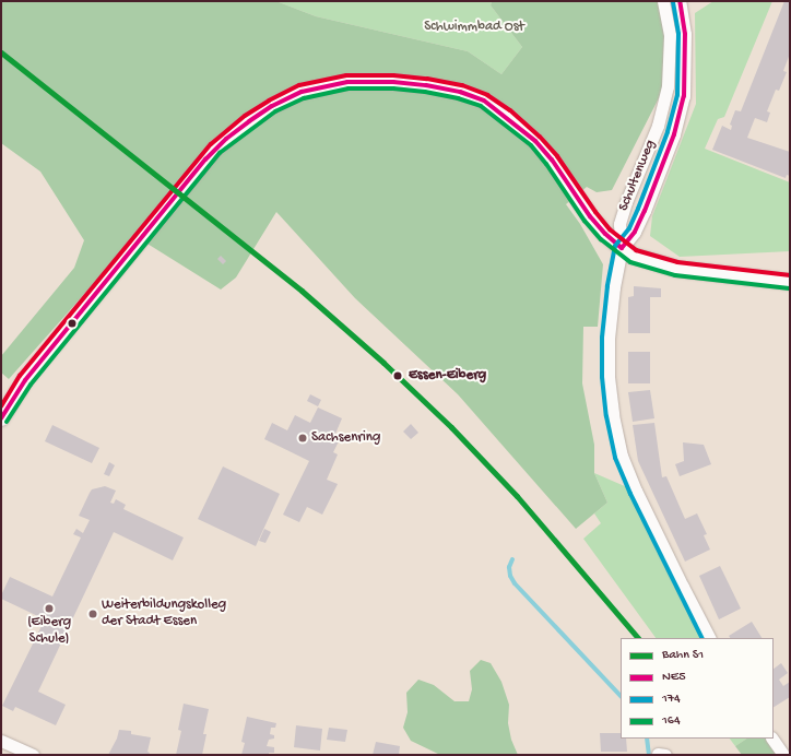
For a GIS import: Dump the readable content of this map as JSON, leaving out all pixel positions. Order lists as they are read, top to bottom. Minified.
{"streets":{"street":["Schultenweg"]},"parks":["Schwimmbad Ost"],"places":["Essen-Eiberg","Sachsenring","(Eiberg Schule)","Weiterbildungskolleg der Stadt Essen"],"lines":["transit line NE5","transit line 174","rail line S1","transit line 164"],"legend":["Bahn S1","NE5","174","164"]}
